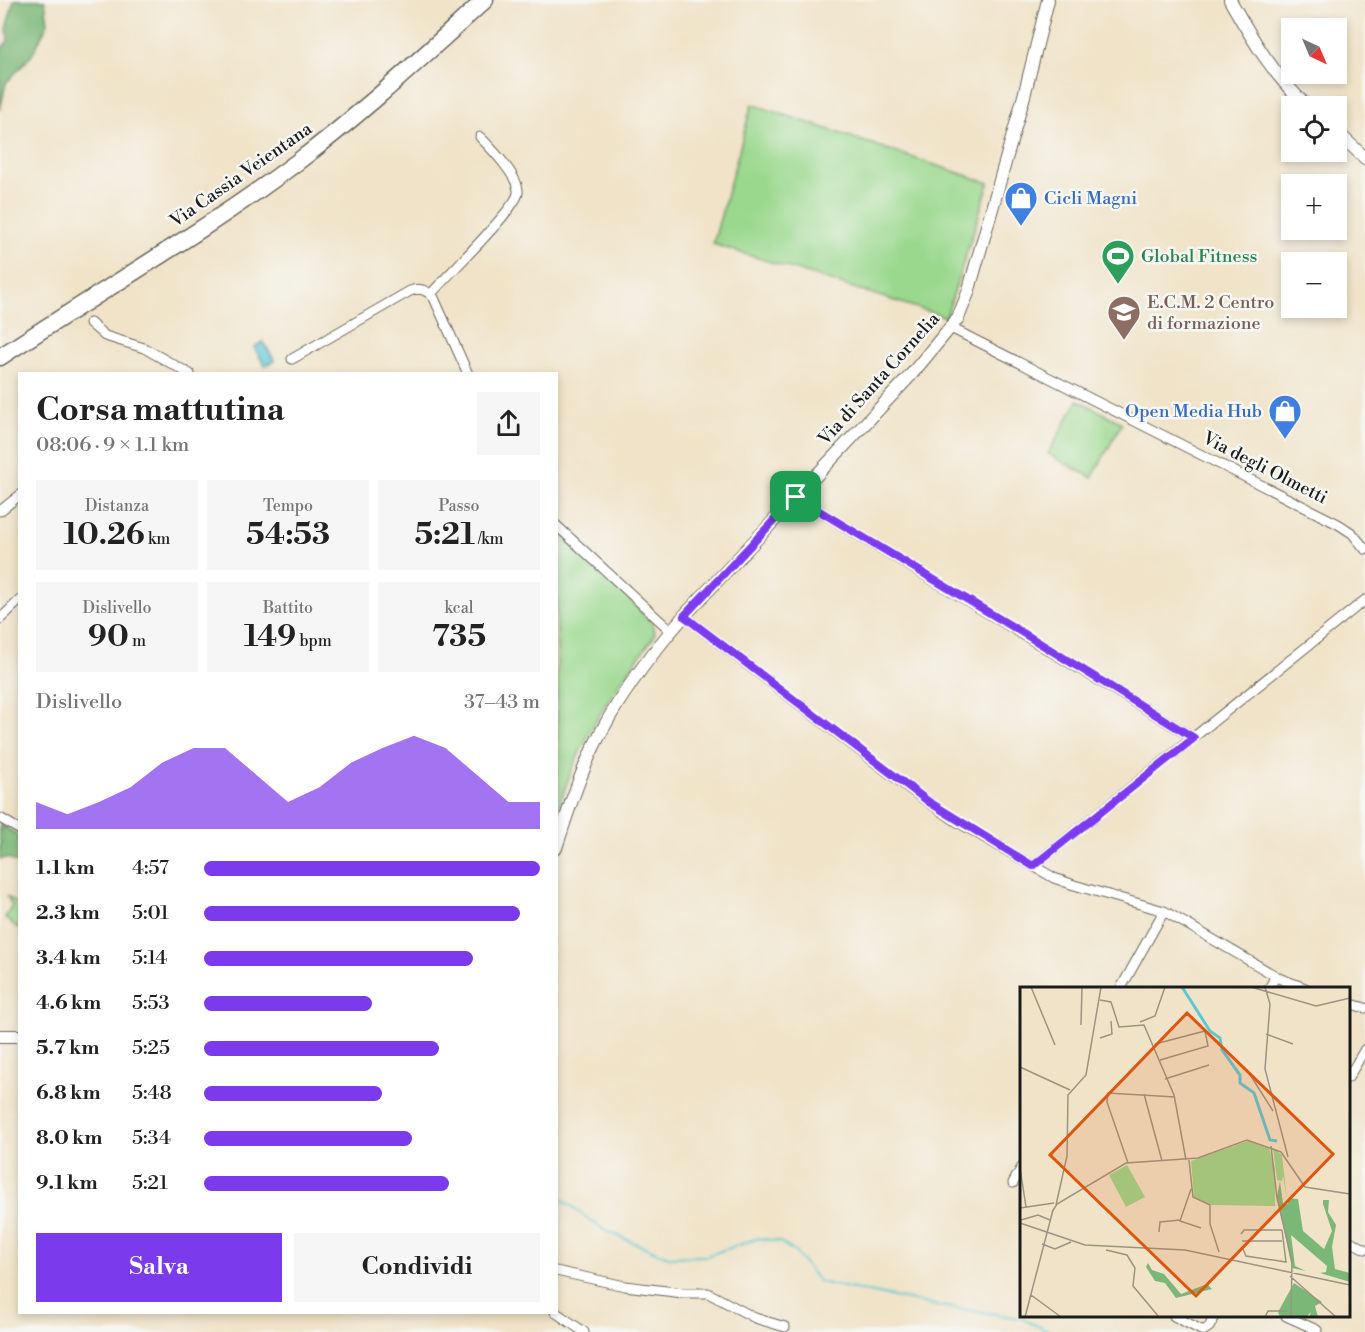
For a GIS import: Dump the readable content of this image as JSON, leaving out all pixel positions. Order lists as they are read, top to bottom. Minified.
{"streets":{"highway":["Via Cassia Veientana"],"street":["Via di Santa Cornelia","Via degli Olmetti"]},"crossings":[["Via di Santa Cornelia","Via degli Olmetti"]],"places":{"shop":["Cicli Magni","Open Media Hub"],"sports":["Global Fitness"],"school or university":["E.C.M. 2 Centro di formazione"]},"north":"bottom right","page":{"map_buttons":["+","−"],"heading":["Corsa mattutina","08:06 · 9 × 1.1 km"],"stats":[["Distanza","10.26 km"],["Tempo","54:53"],["Passo","5:21 /km"],["Dislivello","90 m"],["Battito","149 bpm"],["kcal","735"]],"chart":["Dislivello","37–43 m"],"list":[{"name":"1.1 km","note":"4:57"},{"name":"2.3 km","note":"5:01"},{"name":"3.4 km","note":"5:14"},{"name":"4.6 km","note":"5:53"},{"name":"5.7 km","note":"5:25"},{"name":"6.8 km","note":"5:48"},{"name":"8.0 km","note":"5:34"},{"name":"9.1 km","note":"5:21"}],"buttons":["Salva","Condividi"]}}
